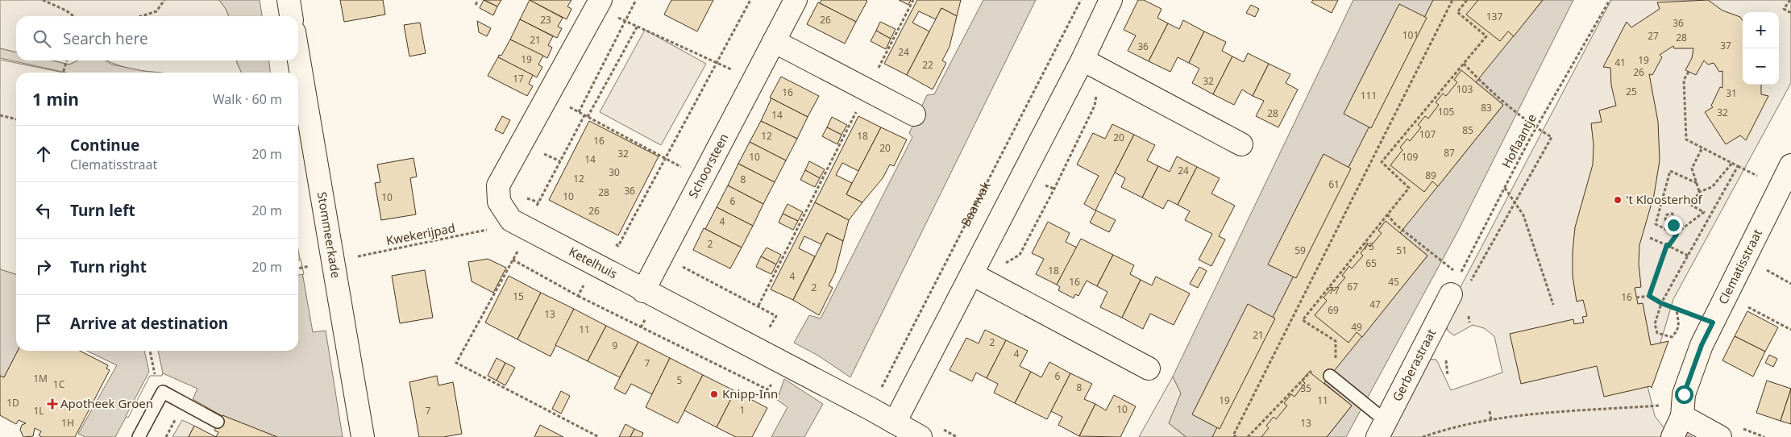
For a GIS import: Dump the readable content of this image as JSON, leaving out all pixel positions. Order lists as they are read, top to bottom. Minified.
{"streets":{"street":["Schoorsteen","Stommeerkade","Ketelhuis","Clematisstraat","Gerberastraat"],"path":["Hoflaantje","Baanvak","Kwekerijpad"]},"crossings":[["Hoflaantje","Gerberastraat"],["Schoorsteen","Ketelhuis"],["Baanvak","Ketelhuis"],["Stommeerkade","Kwekerijpad"],["Kwekerijpad","Ketelhuis"]],"places":{"other":["'t Kloosterhof","Knipp-Inn"],"health":["Apotheek Groen"]},"house_numbers":["137","23","26","36","101","27","28","21","37","36","24","19","19","41","22","26","17","32","103","25","16","31","111","83","105","32","28","14","85","107","12","18","20","16","20","87","32","10","109","14","24","30","89","12","8","61","36","28","10","10","6","26","4","2","75","59","51","65","18","4","16","45","67","2","77","15","16","47","69","13","49","11","21","2","9","4","7","6","1M","5","1C","8","35","19","11","1D","10","1","1L","7","1H","13"],"page":{"map_buttons":["+","−"],"search":"Search here","heading":["1 min","Walk · 60 m"],"list":[["Continue","Clematisstraat","20 m"],["Turn left","20 m"],["Turn right","20 m"],"Arrive at destination"]}}
